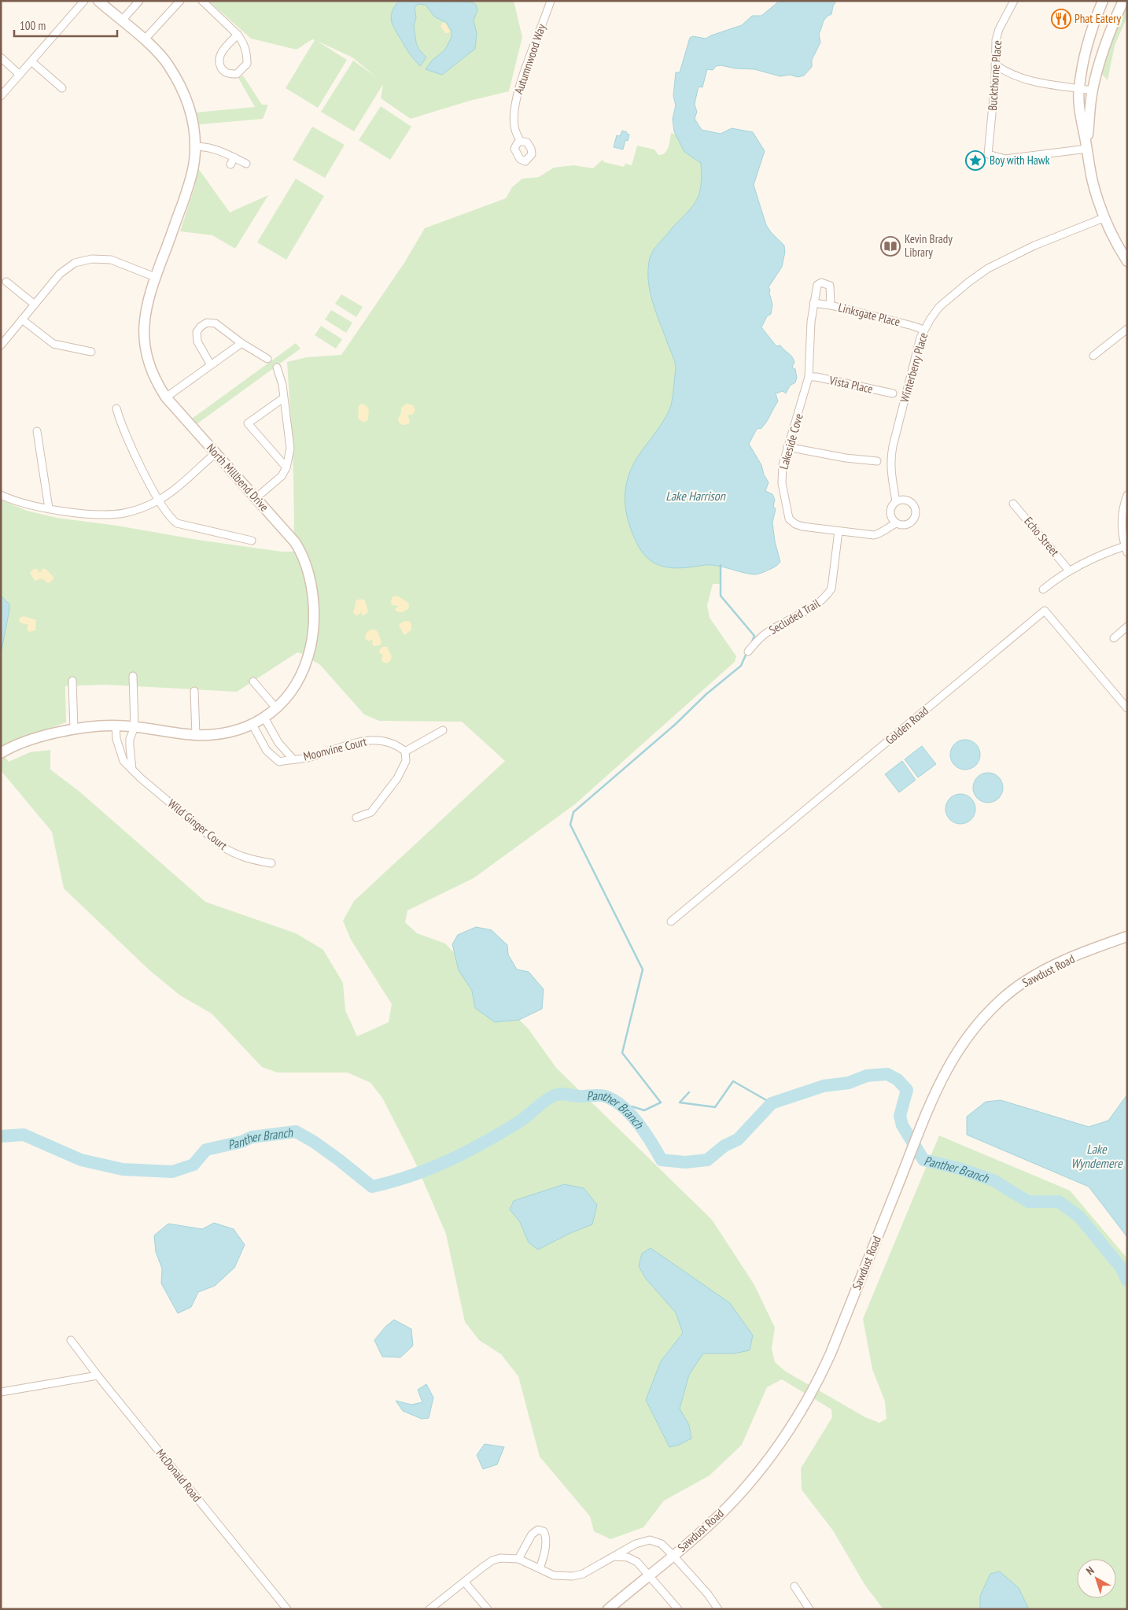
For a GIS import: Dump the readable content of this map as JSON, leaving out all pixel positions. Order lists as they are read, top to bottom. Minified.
{"streets":{"street":["Autumnwood Way","Buckthorne Place","Linksgate Place","Winterberry Place","Vista Place","Lakeside Cove","North Millbend Drive","Echo Street","Secluded Trail","Golden Road","Moonvine Court","Wild Ginger Court","Sawdust Road","McDonald Road"]},"crossings":[["Linksgate Place","Winterberry Place"],["Linksgate Place","Lakeside Cove"],["Winterberry Place","Lakeside Cove"],["Vista Place","Lakeside Cove"],["Lakeside Cove","Secluded Trail"],["North Millbend Drive","Moonvine Court"],["North Millbend Drive","Wild Ginger Court"]],"water":["Lake Harrison","Panther Branch","Lake Wyndemere"],"places":{"restaurant":["Phat Eatery"],"place":["Boy with Hawk"],"library":["Kevin Brady Library"]},"scale_bar":"100 m","north":"top left"}
